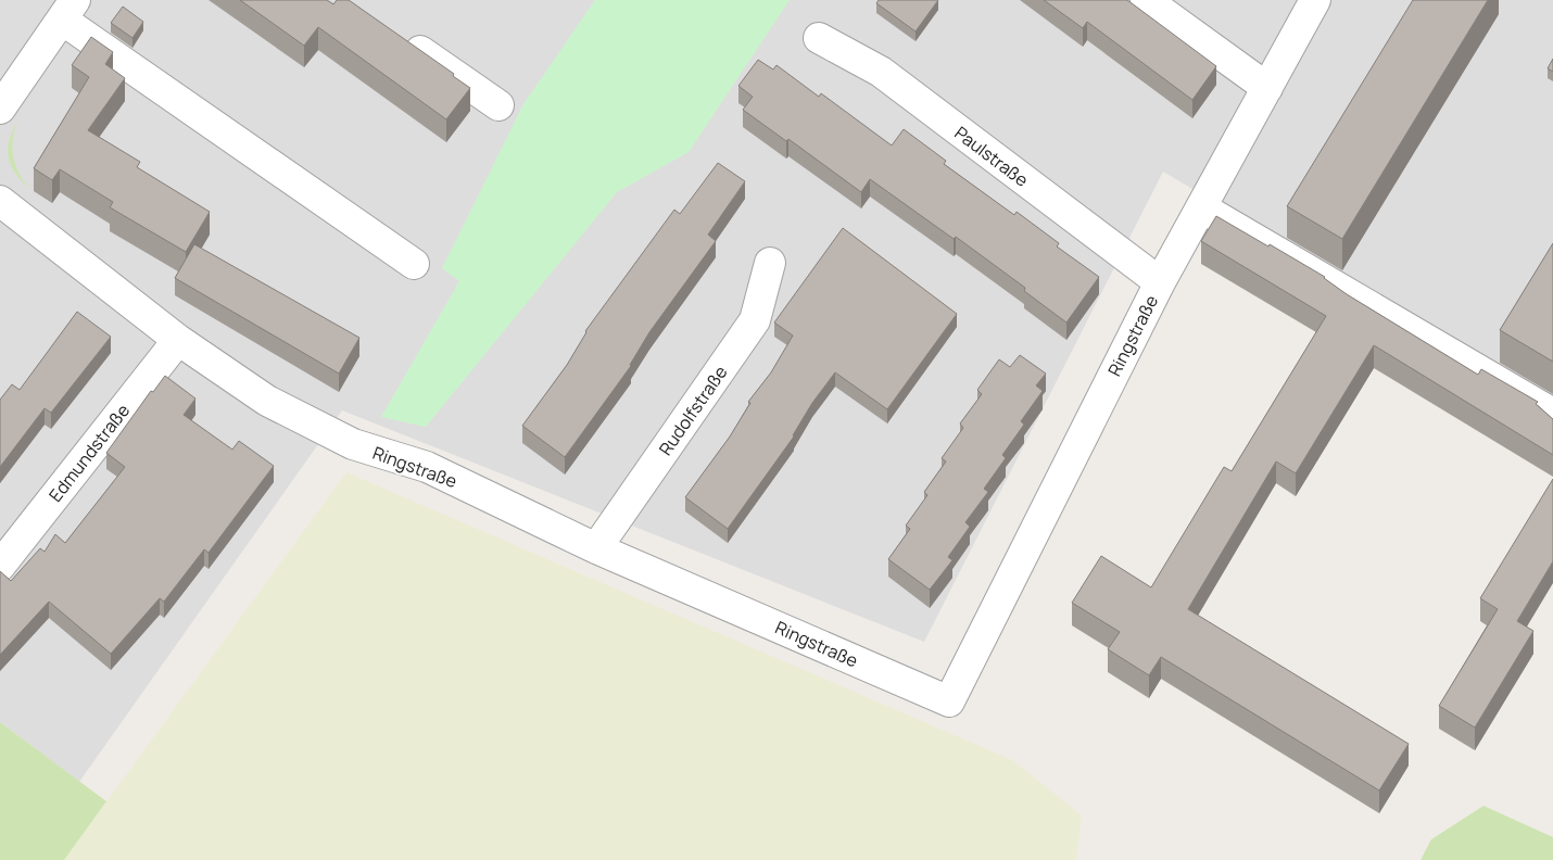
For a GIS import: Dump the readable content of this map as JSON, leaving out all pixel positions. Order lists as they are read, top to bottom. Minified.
{"streets":{"street":["Paulstraße","Ringstraße","Rudolfstraße","Edmundstraße"]},"crossings":[["Paulstraße","Ringstraße"],["Ringstraße","Rudolfstraße"],["Ringstraße","Edmundstraße"]]}
